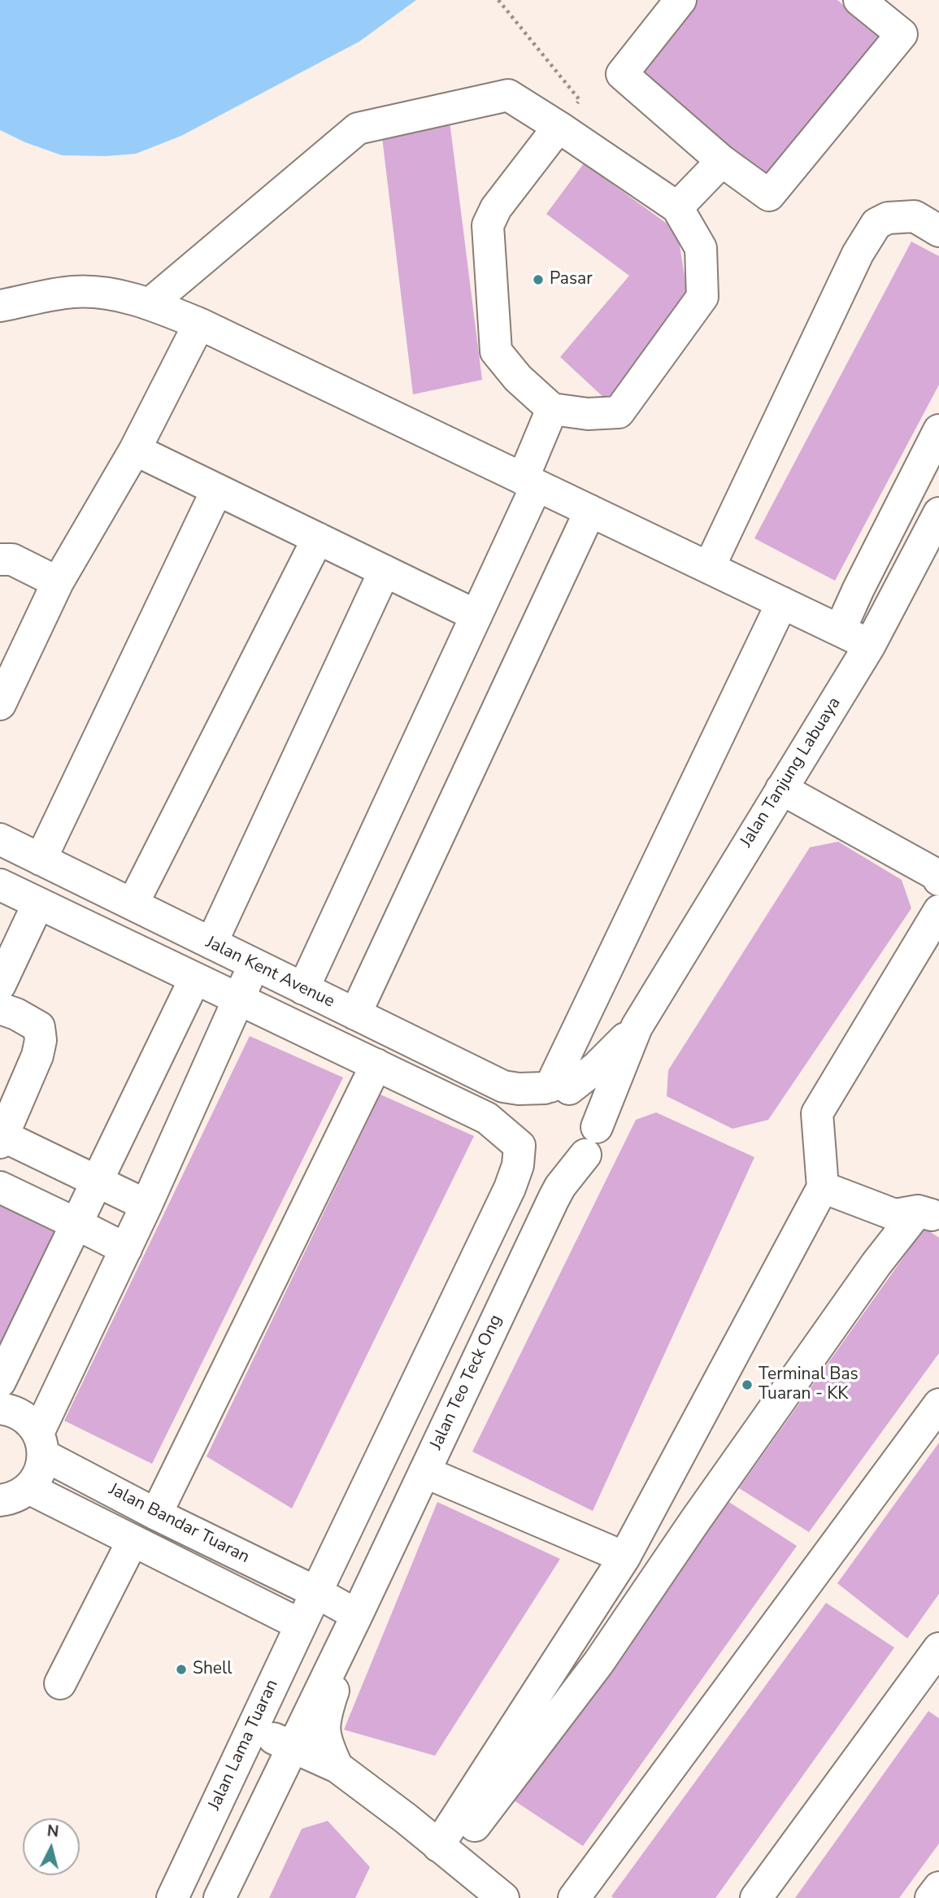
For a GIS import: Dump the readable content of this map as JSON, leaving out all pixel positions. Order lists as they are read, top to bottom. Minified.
{"streets":{"street":["Jalan Tanjung Labuaya","Jalan Kent Avenue","Jalan Teo Teck Ong","Jalan Bandar Tuaran","Jalan Lama Tuaran"]},"crossings":[["Jalan Tanjung Labuaya","Jalan Teo Teck Ong"],["Jalan Kent Avenue","Jalan Teo Teck Ong"],["Jalan Teo Teck Ong","Jalan Bandar Tuaran"],["Jalan Bandar Tuaran","Jalan Lama Tuaran"]],"places":["Pasar","Terminal Bas Tuaran - KK","Shell"],"north":"top"}
